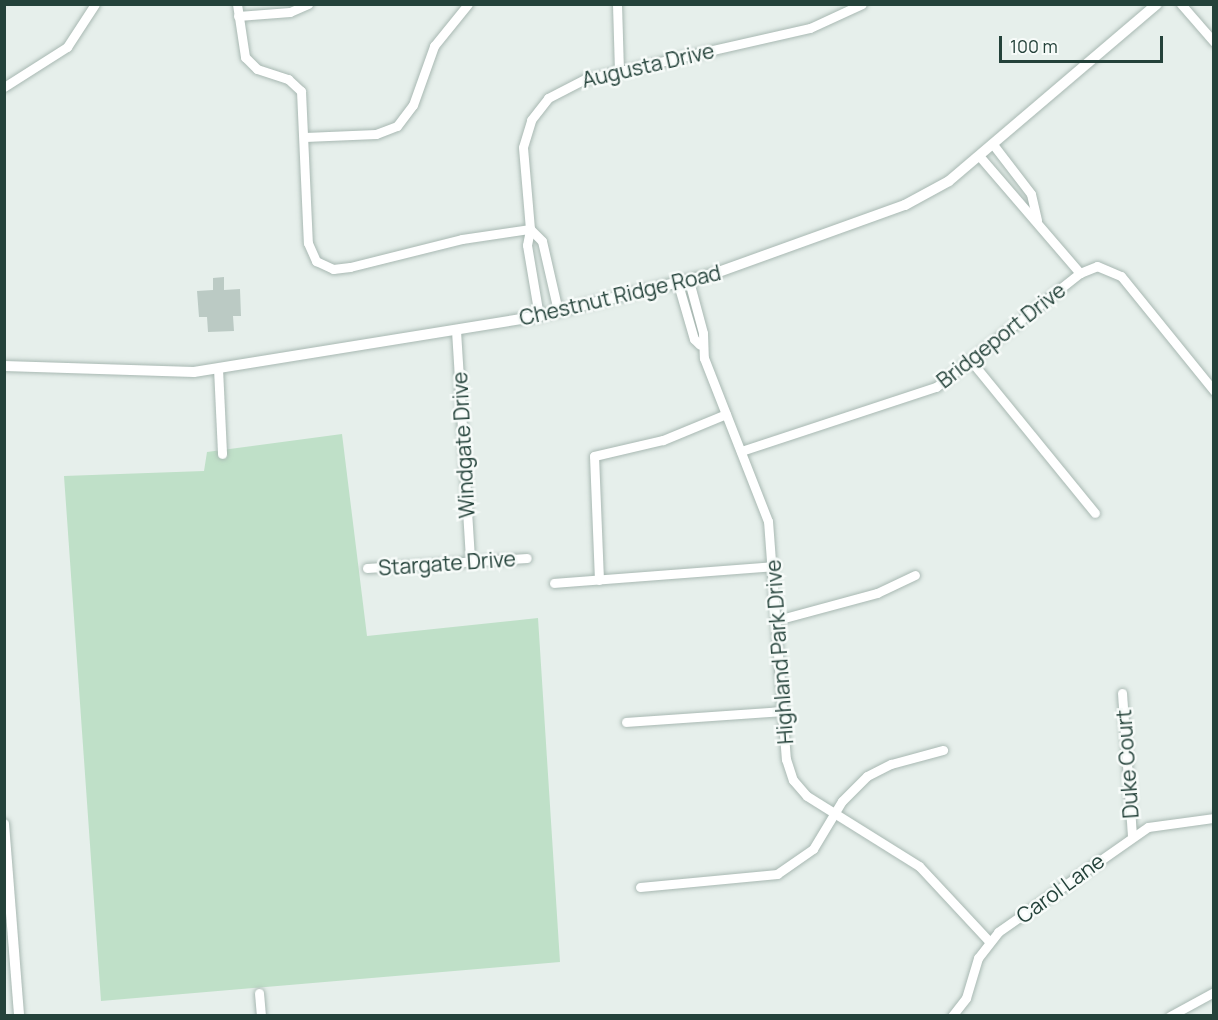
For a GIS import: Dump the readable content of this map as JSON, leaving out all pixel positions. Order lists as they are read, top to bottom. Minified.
{"streets":{"street":["Augusta Drive","Chestnut Ridge Road","Bridgeport Drive","Windgate Drive","Stargate Drive","Highland Park Drive","Duke Court","Carol Lane"]},"crossings":[["Augusta Drive","Chestnut Ridge Road"],["Chestnut Ridge Road","Bridgeport Drive"],["Chestnut Ridge Road","Windgate Drive"],["Chestnut Ridge Road","Highland Park Drive"],["Bridgeport Drive","Highland Park Drive"],["Windgate Drive","Stargate Drive"],["Highland Park Drive","Carol Lane"],["Duke Court","Carol Lane"]],"scale_bar":"100 m"}
